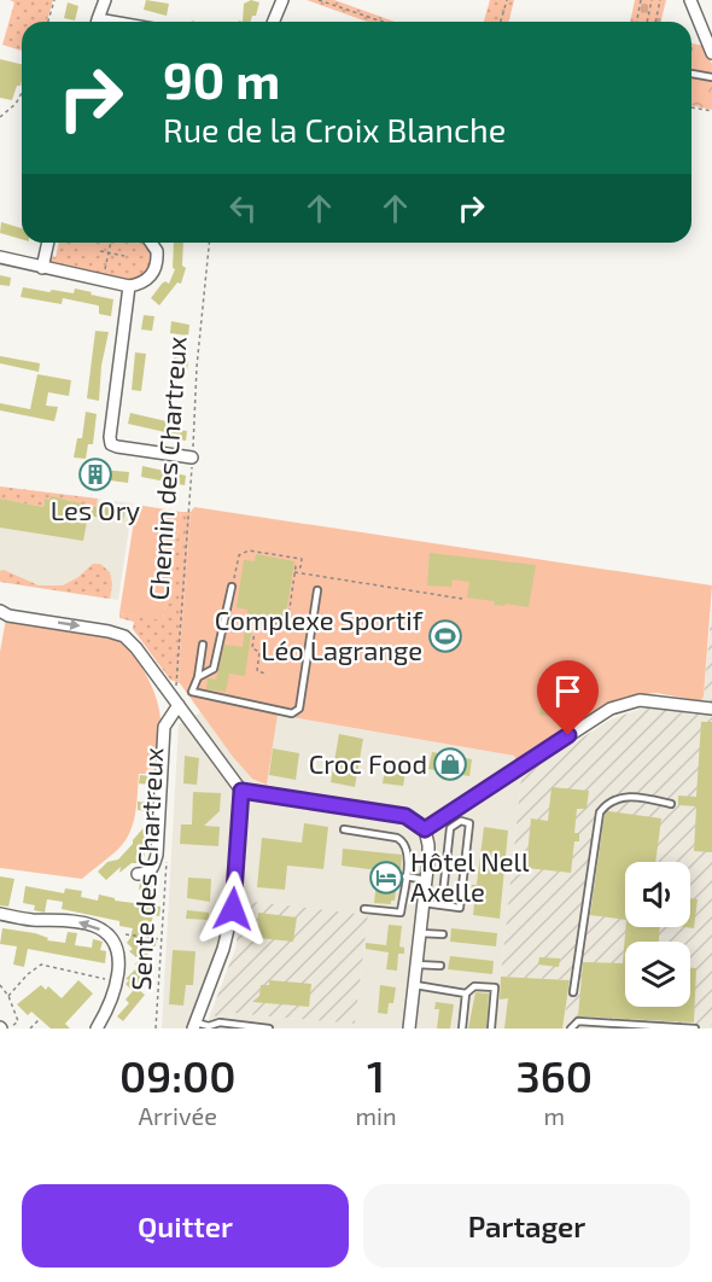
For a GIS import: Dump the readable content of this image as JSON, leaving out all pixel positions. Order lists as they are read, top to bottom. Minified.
{"streets":{"path":["Chemin des Chartreux","Sente des Chartreux"]},"places":{"building":["Les Ory"],"sports":["Complexe Sportif Léo Lagrange"],"shop":["Croc Food"],"hotel":["Hôtel Nell Axelle"]},"page":{"turn":["90 m","Rue de la Croix Blanche"],"eta":["09:00","Arrivée","1","min","360","m"],"buttons":["Quitter","Partager"]}}
